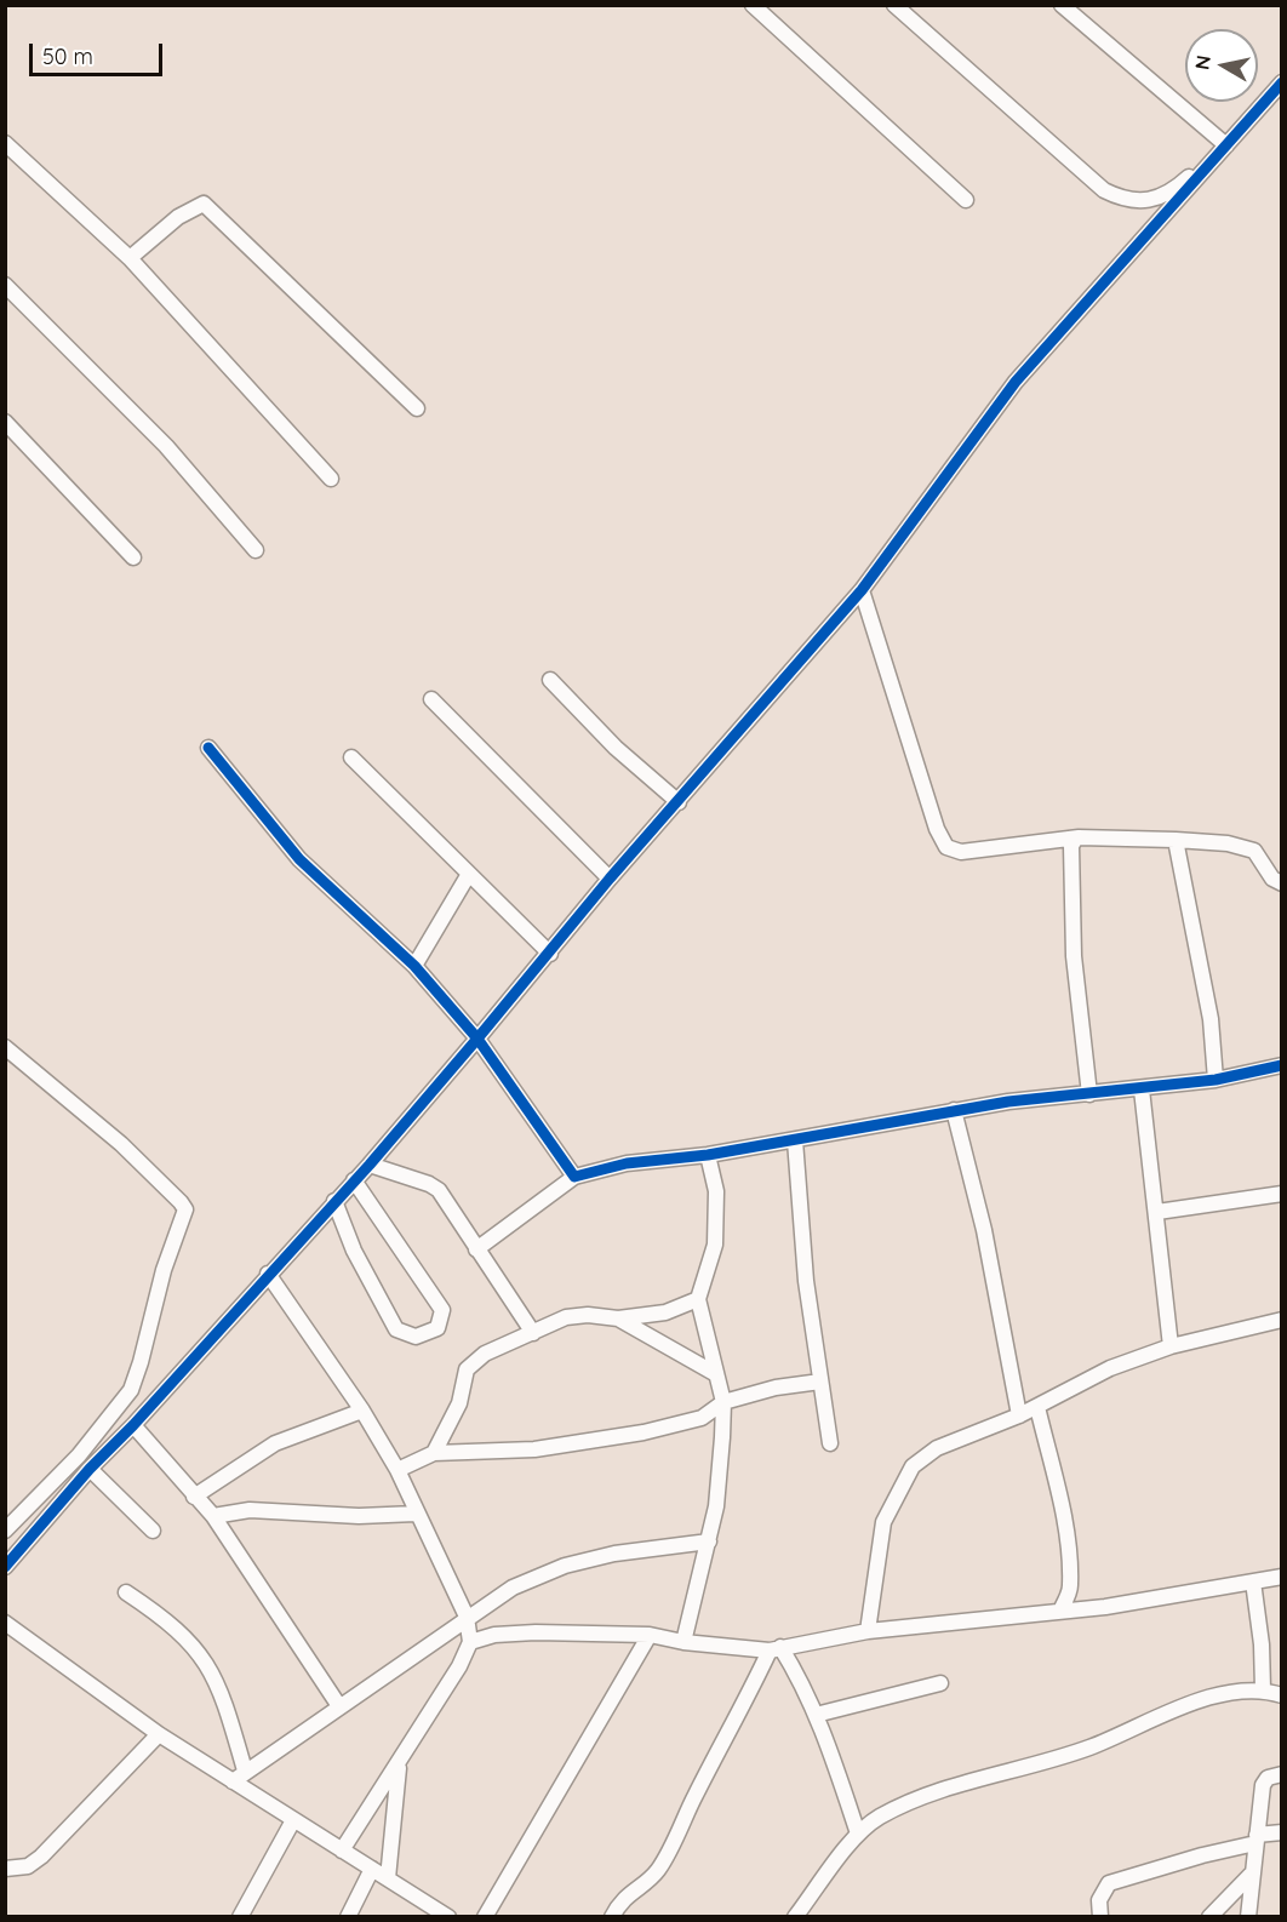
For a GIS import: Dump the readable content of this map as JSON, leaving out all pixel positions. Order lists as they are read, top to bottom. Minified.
{"scale_bar":"50 m","north":"left"}
